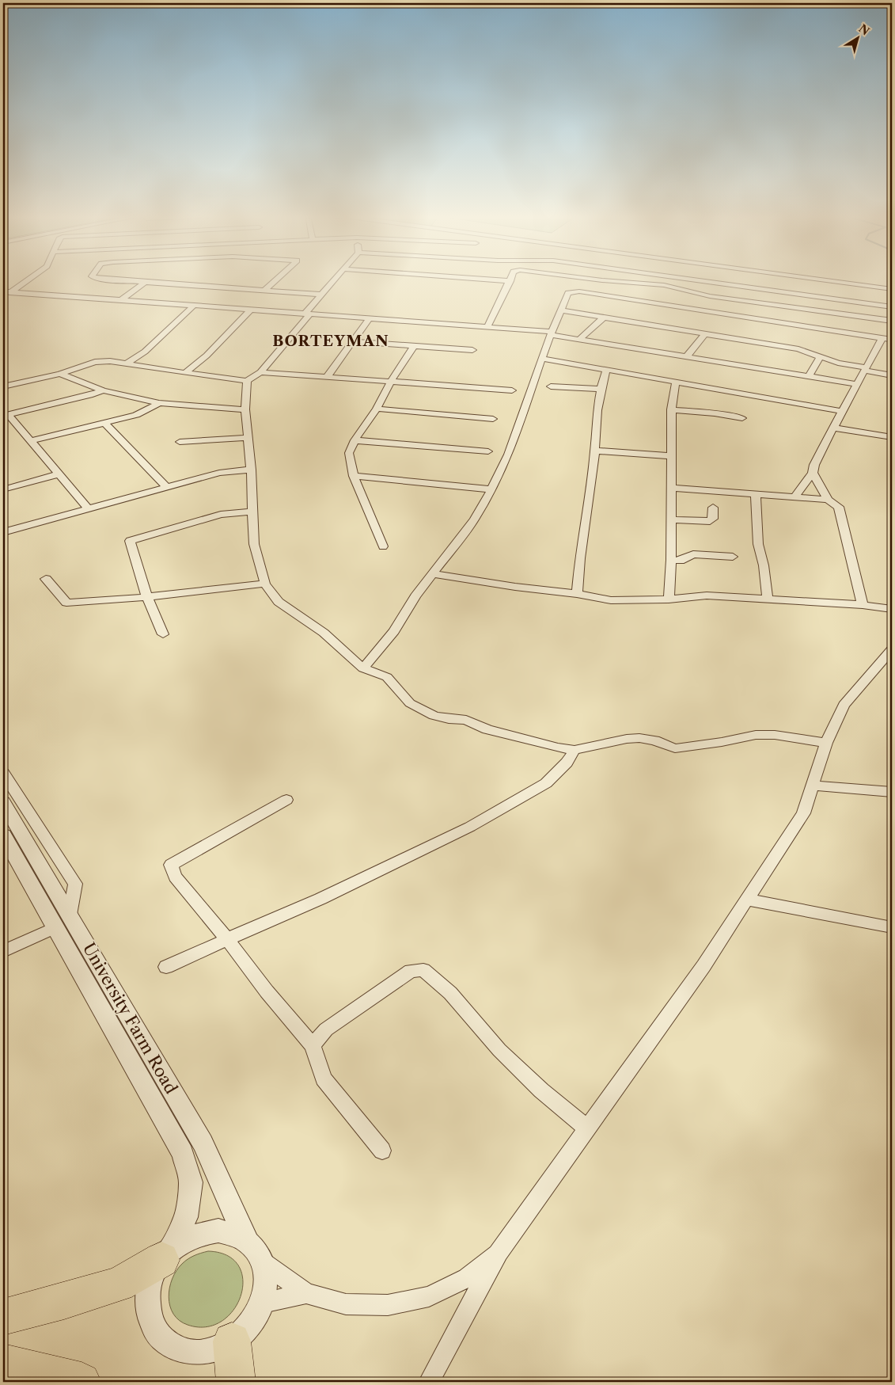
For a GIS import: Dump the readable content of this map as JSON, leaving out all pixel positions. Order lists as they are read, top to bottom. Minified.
{"streets":{"street":["University Farm Road"]},"districts":["BORTEYMAN"],"north":"top right"}
